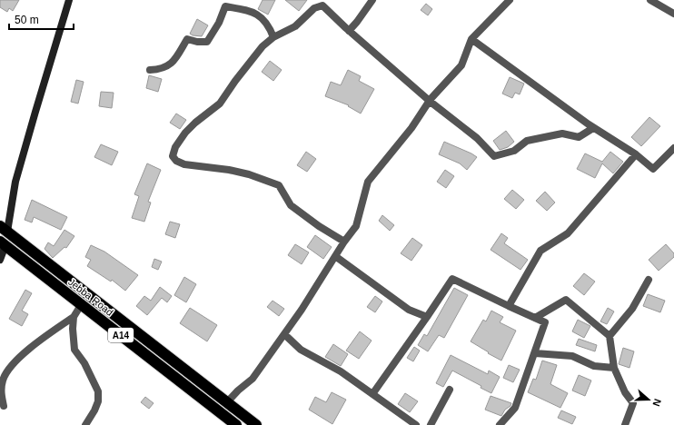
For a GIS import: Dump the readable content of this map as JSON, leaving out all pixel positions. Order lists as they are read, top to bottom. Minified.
{"streets":{"highway":["Jebba Road","A14"]},"scale_bar":"50 m","north":"right"}
